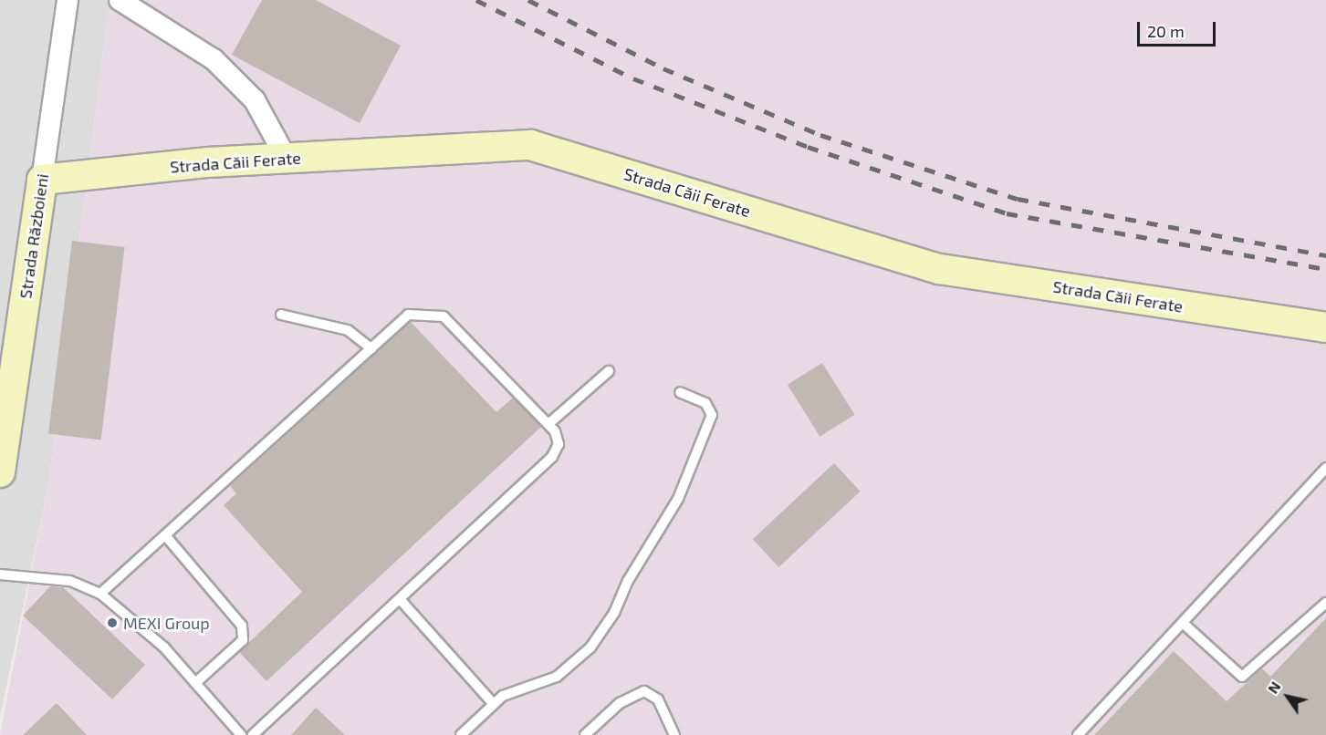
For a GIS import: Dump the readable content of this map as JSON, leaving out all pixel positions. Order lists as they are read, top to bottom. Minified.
{"streets":{"street":["Strada Căii Ferate","Strada Războieni"]},"crossings":[["Strada Căii Ferate","Strada Războieni"]],"places":["MEXI Group"],"scale_bar":"20 m","north":"top left"}
